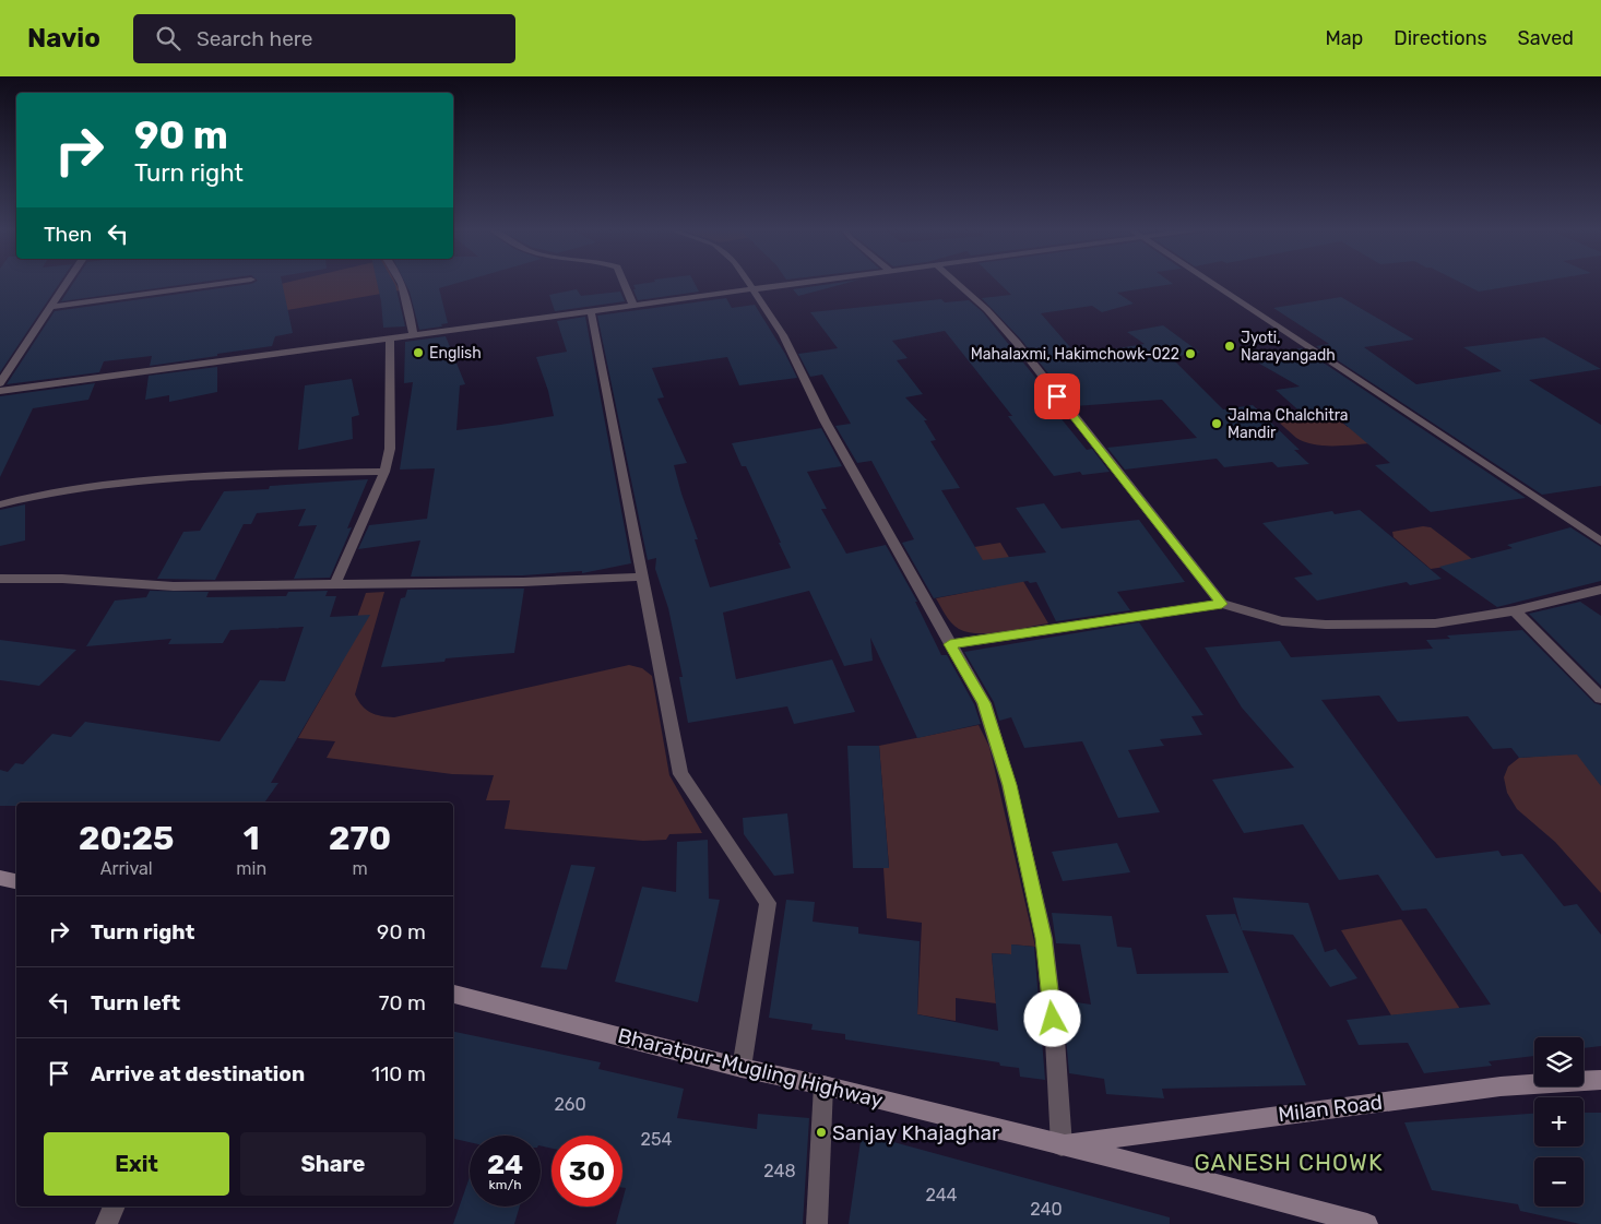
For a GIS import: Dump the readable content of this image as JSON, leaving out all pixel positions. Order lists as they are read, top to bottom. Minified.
{"streets":{"main road":["Bharatpur-Mugling Highway","Milan Road"]},"crossings":[["Bharatpur-Mugling Highway","Milan Road"]],"districts":["GANESH CHOWK"],"places":["Jyoti, Narayangadh","English","Mahalaxmi, Hakimchowk-022","Jalma Chalchitra Mandir","Sanjay Khajaghar"],"house_numbers":["260","254","248","244","240"],"page":{"header":"Navio","search":"Search here","nav":["Map","Directions","Saved"],"turn":["90 m","Turn right"],"then":"Then","eta":["20:25","Arrival","1","min","270","m"],"list":[{"name":"Turn right","value":"90 m"},{"name":"Turn left","value":"70 m"},{"name":"Arrive at destination","value":"110 m"}],"map_buttons":["+","−"],"buttons":["Exit","Share"],"speed":"24 km/h","limit":"30"}}
